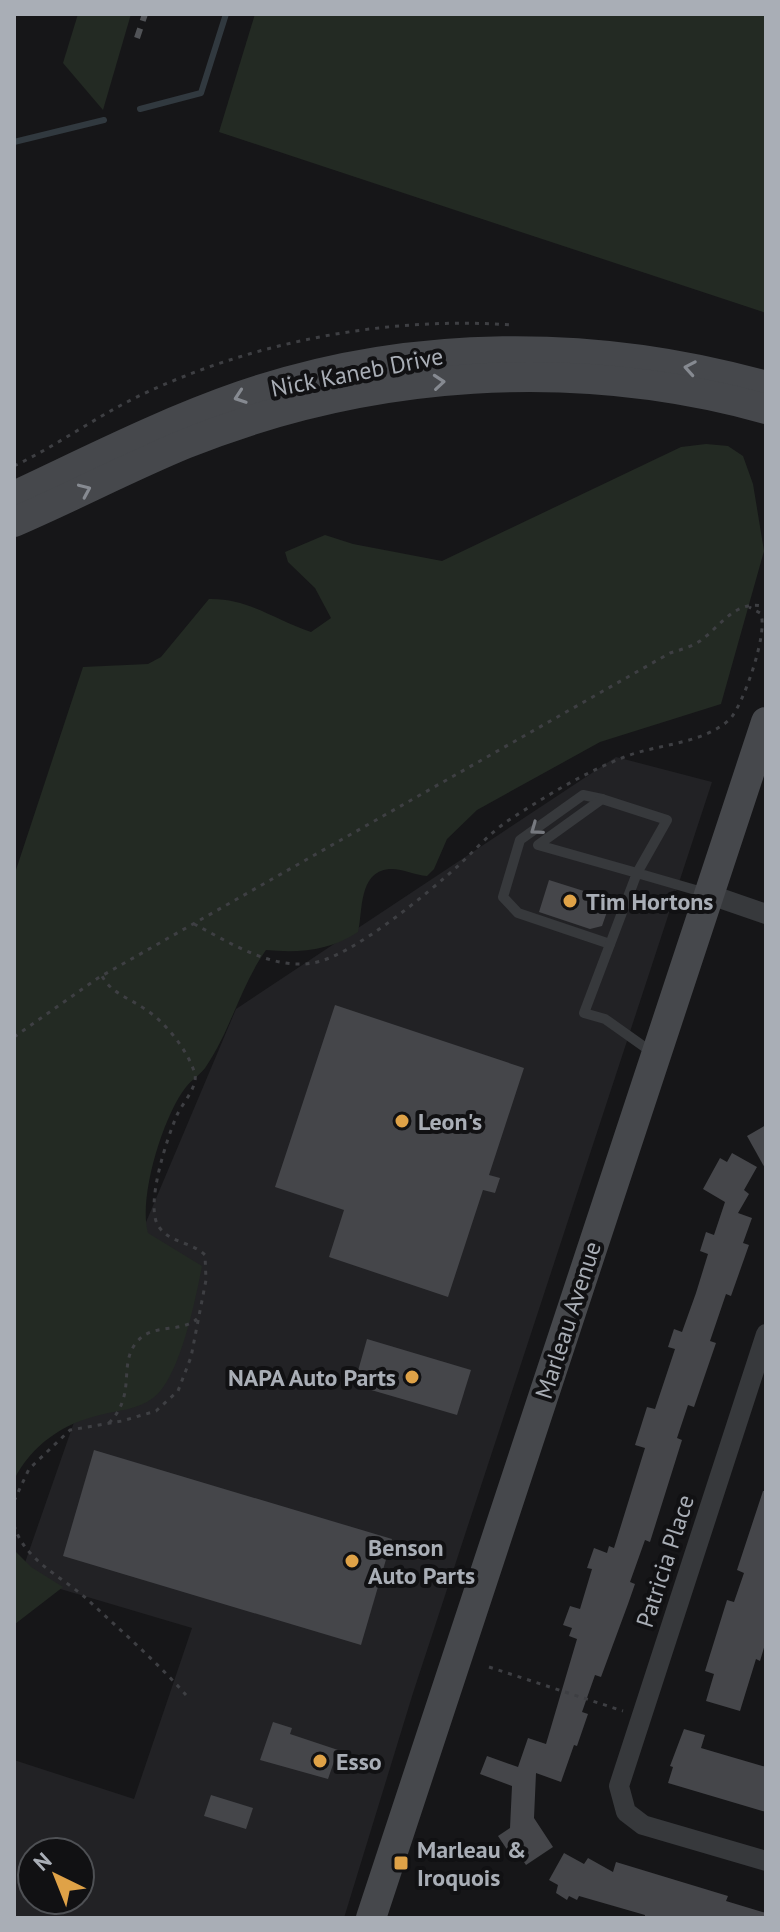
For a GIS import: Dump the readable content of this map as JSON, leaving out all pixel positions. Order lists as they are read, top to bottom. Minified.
{"streets":{"street":["Nick Kaneb Drive","Marleau Avenue","Patricia Place"]},"places":{"other":["Tim Hortons","Leon's","NAPA Auto Parts","Benson Auto Parts","Esso"],"transit":["Marleau & Iroquois"]},"north":"top left"}
